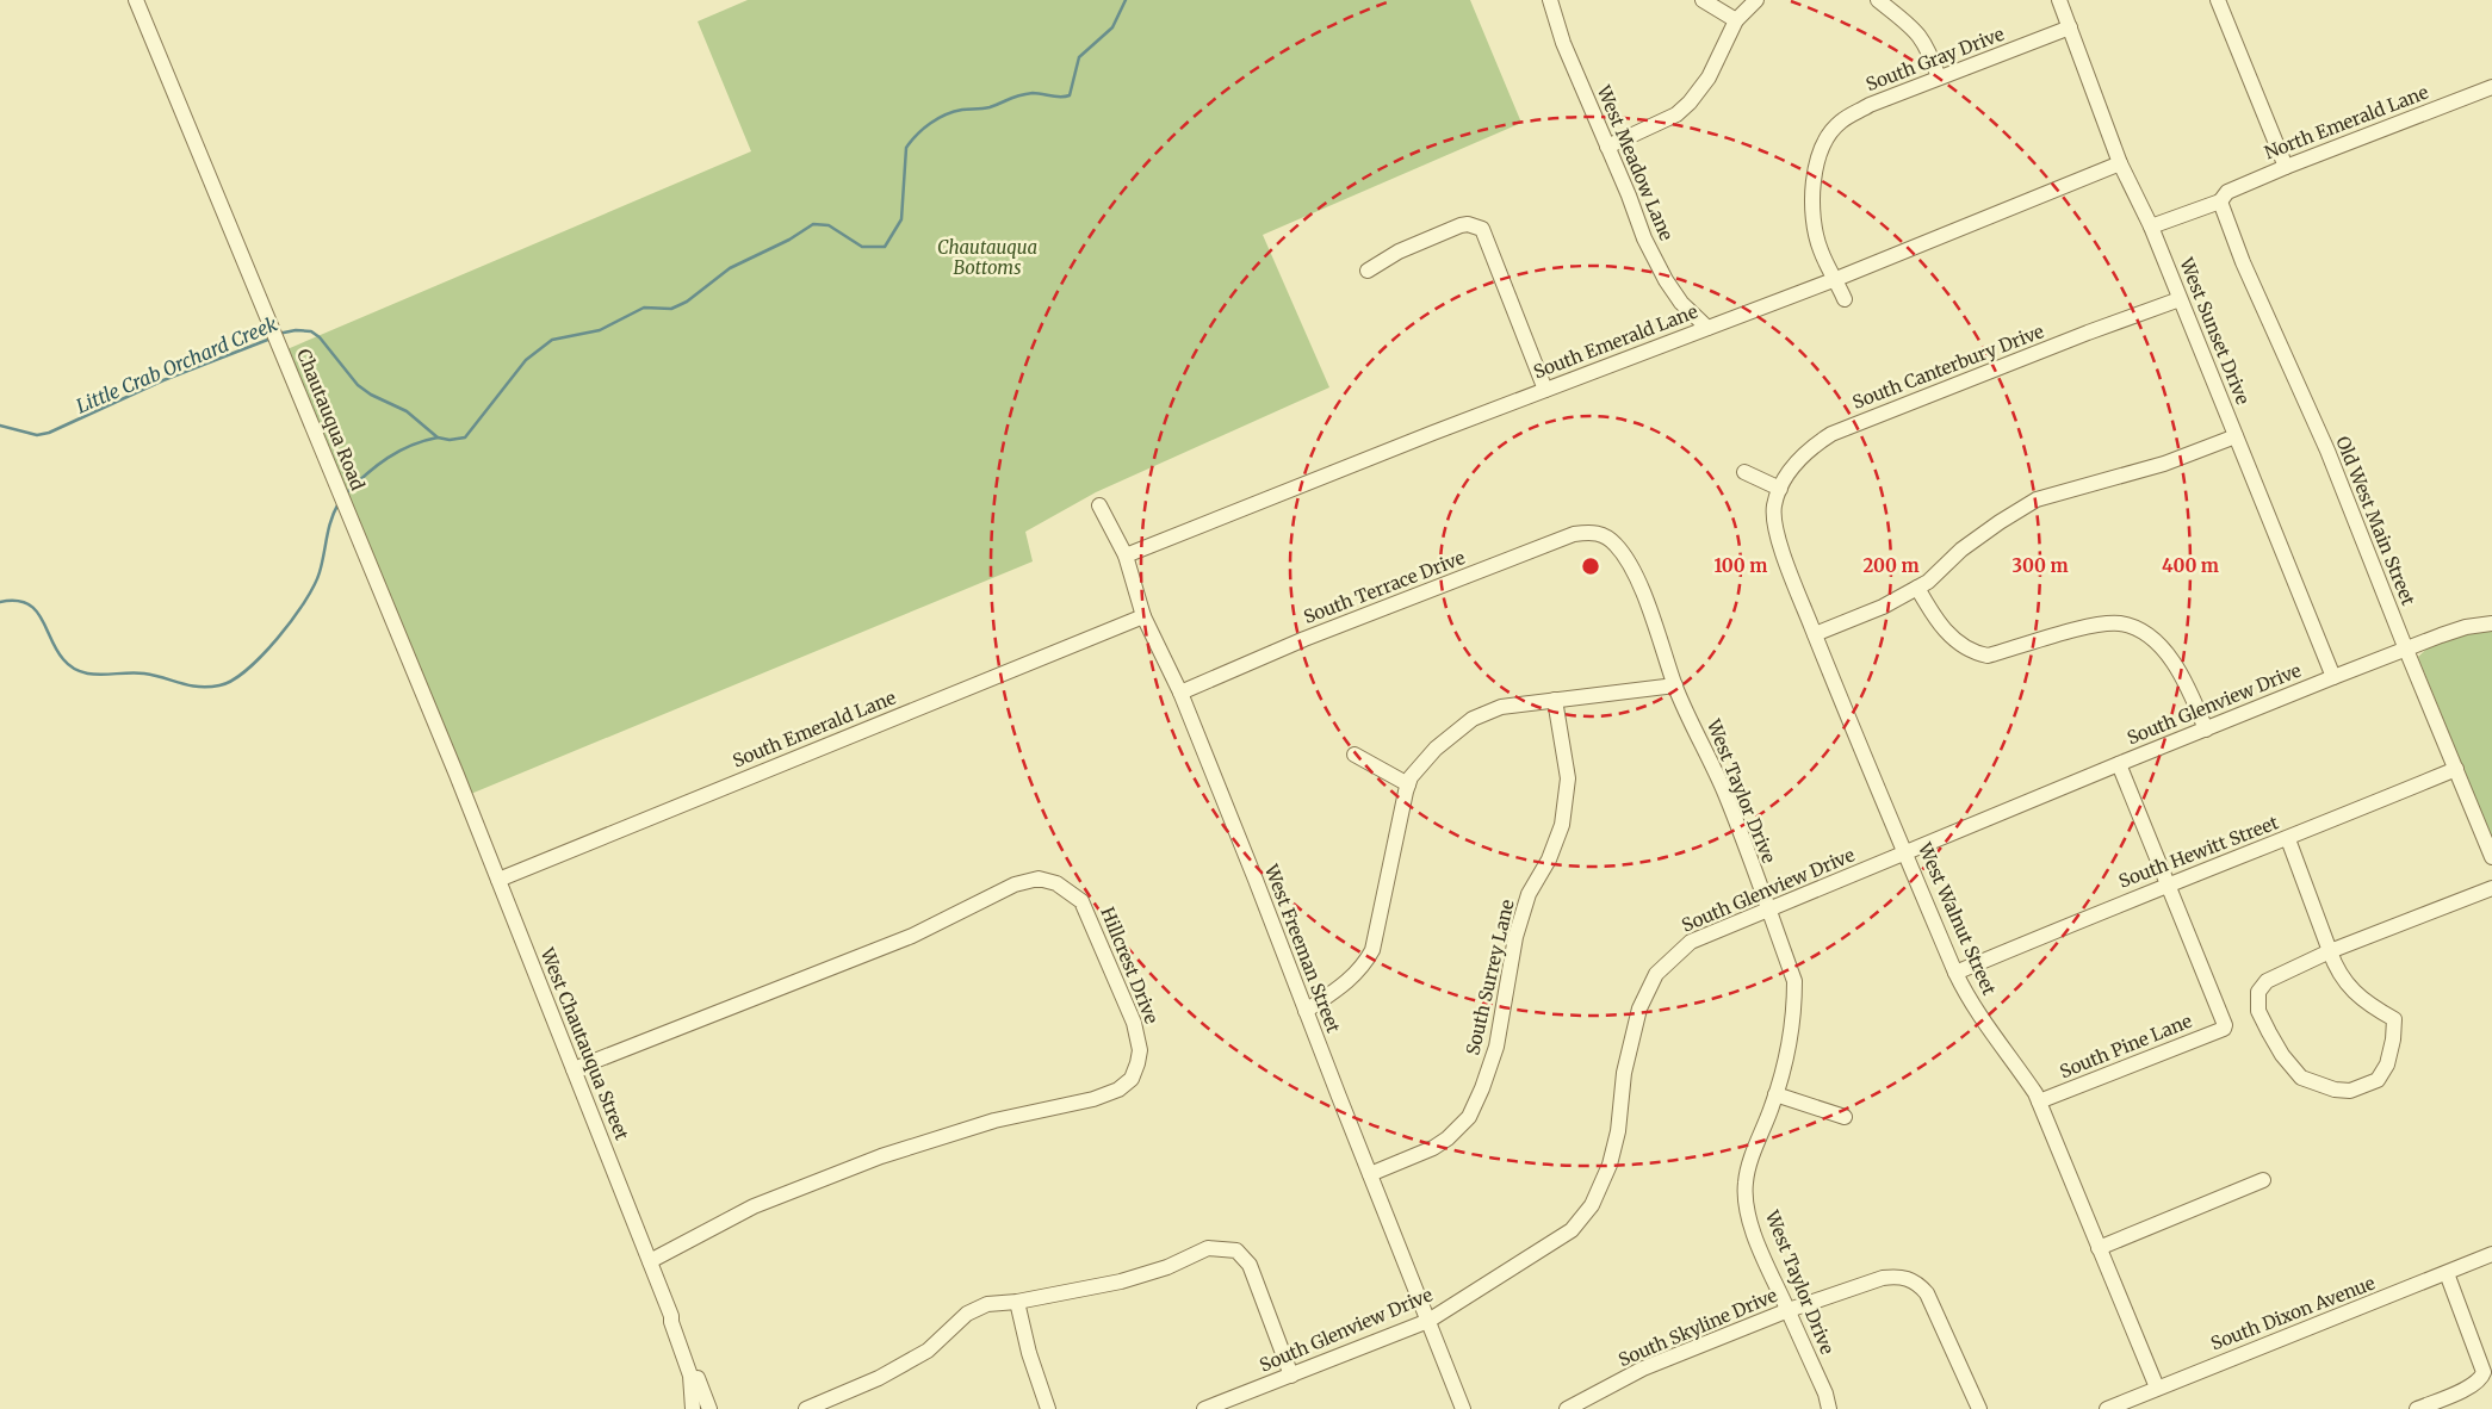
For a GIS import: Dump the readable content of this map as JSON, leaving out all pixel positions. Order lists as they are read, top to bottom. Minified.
{"streets":{"street":["South Gray Drive","North Emerald Lane","West Meadow Lane","West Sunset Drive","South Emerald Lane","South Canterbury Drive","Chautauqua Road","Old West Main Street","South Terrace Drive","South Glenview Drive","West Taylor Drive","South Hewitt Street","West Walnut Street","West Freeman Street","Hillcrest Drive","South Surrey Lane","West Chautauqua Street","South Pine Lane","South Dixon Avenue","South Skyline Drive"]},"crossings":[["South Gray Drive","West Sunset Drive"],["South Gray Drive","South Emerald Lane"],["North Emerald Lane","Old West Main Street"],["West Meadow Lane","South Emerald Lane"],["West Sunset Drive","South Emerald Lane"],["West Sunset Drive","South Canterbury Drive"],["West Sunset Drive","South Glenview Drive"],["South Emerald Lane","West Freeman Street"],["South Emerald Lane","West Chautauqua Street"],["South Canterbury Drive","West Walnut Street"],["Chautauqua Road","West Chautauqua Street"],["Old West Main Street","South Glenview Drive"],["Old West Main Street","South Hewitt Street"],["South Terrace Drive","West Taylor Drive"],["South Terrace Drive","West Freeman Street"],["South Glenview Drive","West Taylor Drive"],["South Glenview Drive","West Walnut Street"],["South Glenview Drive","West Freeman Street"],["West Taylor Drive","South Skyline Drive"],["South Hewitt Street","West Walnut Street"],["South Hewitt Street","South Pine Lane"],["West Walnut Street","South Pine Lane"],["West Walnut Street","South Dixon Avenue"],["West Freeman Street","South Surrey Lane"],["Hillcrest Drive","West Chautauqua Street"]],"water":["Little Crab Orchard Creek"],"parks":["Chautauqua Bottoms"],"rings":["100 m","200 m","300 m","400 m"]}
